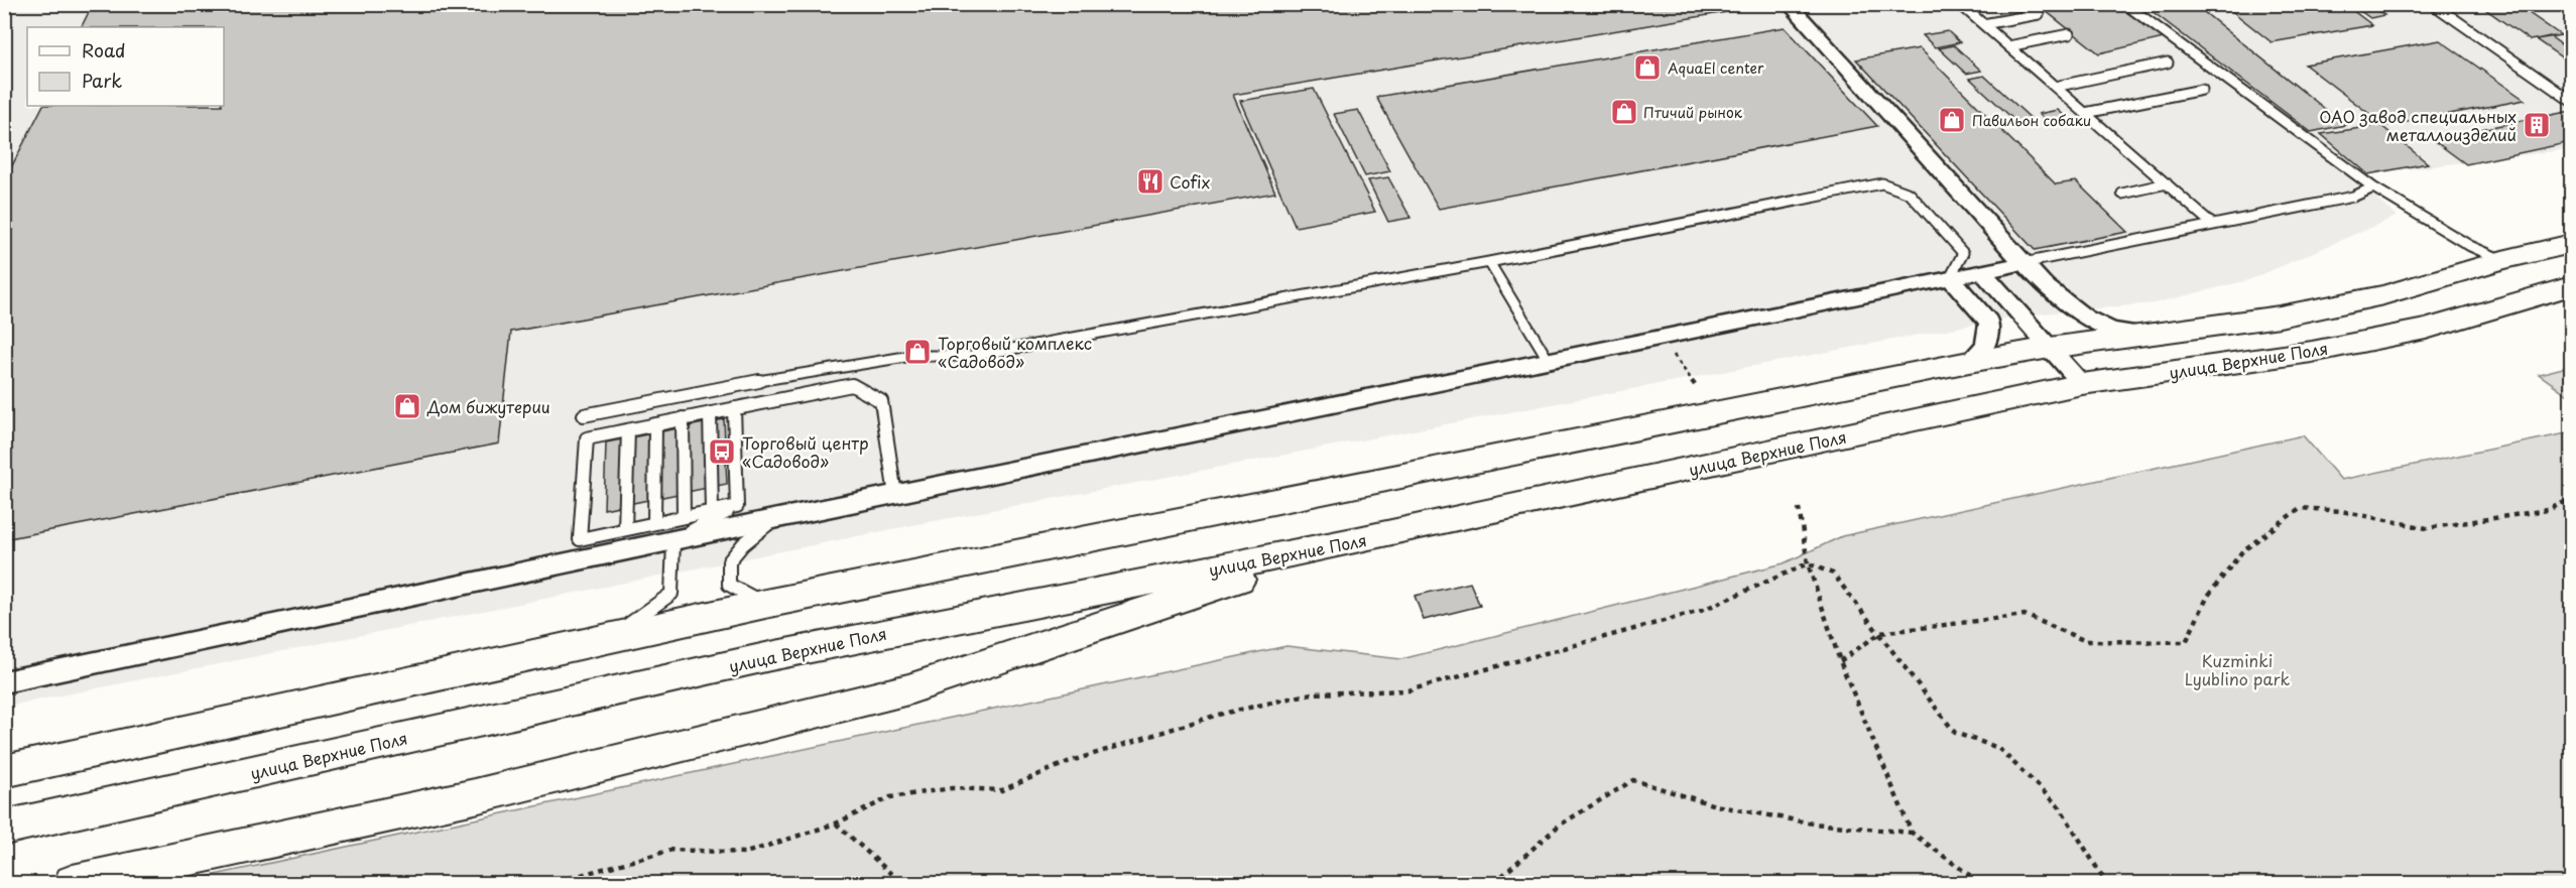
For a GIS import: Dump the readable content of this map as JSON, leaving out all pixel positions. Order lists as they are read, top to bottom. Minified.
{"streets":{"main road":["улица Верхние Поля"]},"parks":["Kuzminki Lyublino park"],"places":{"shop":["AquaEl center","Птичий рынок","Павильон собаки","Торговый комплекс «Садовод»","Дом бижутерии"],"building":["ОАО завод специальных металлоизделий"],"restaurant":["Cofix"],"bus stop":["Торговый центр «Садовод»"]},"legend":["Road","Park"]}
